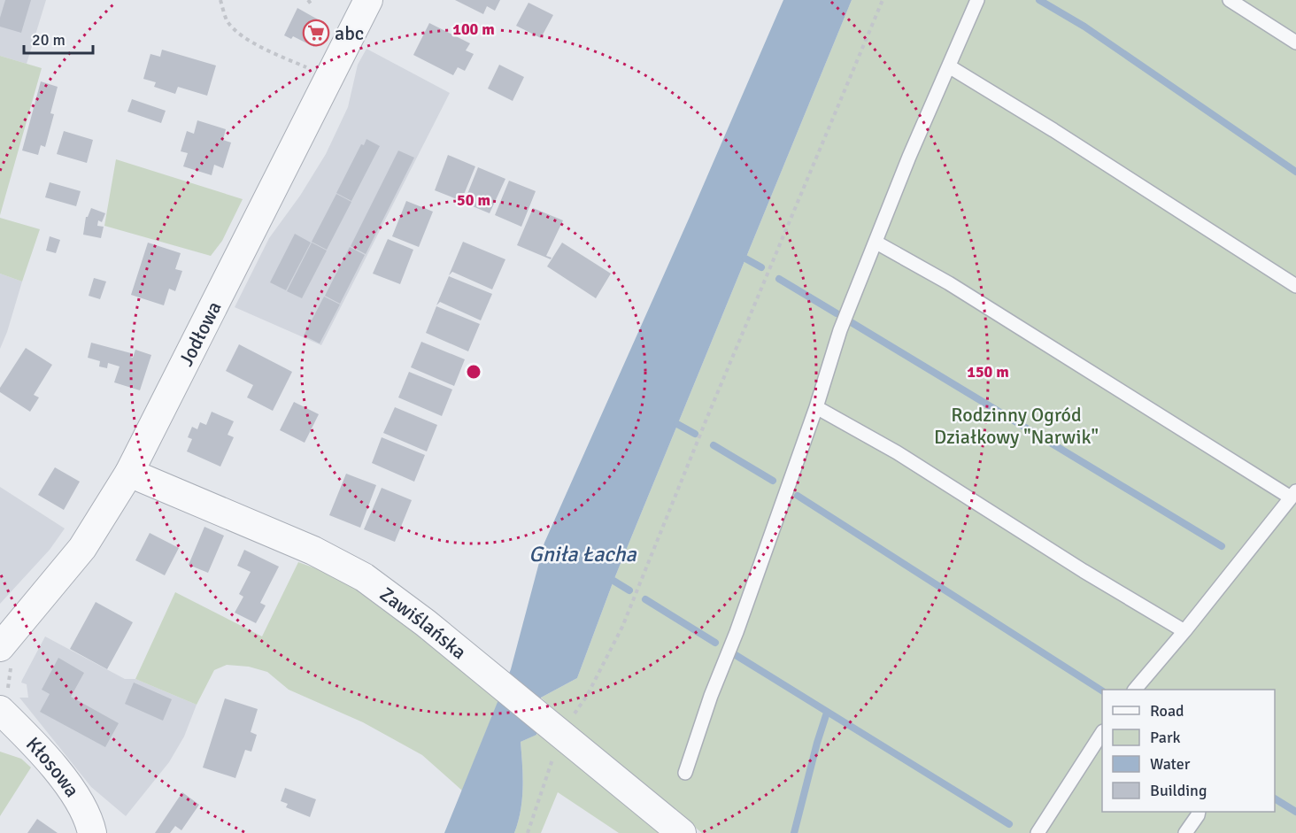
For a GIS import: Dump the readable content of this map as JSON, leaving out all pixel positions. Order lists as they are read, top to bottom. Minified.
{"streets":{"street":["Jodłowa","Zawiślańska","Kłosowa"]},"crossings":[["Jodłowa","Zawiślańska"]],"water":["Gniła Łacha"],"parks":["Rodzinny Ogród Działkowy \"Narwik\""],"places":{"supermarket":["abc"]},"legend":["Road","Park","Water","Building"],"scale_bar":"20 m","rings":["100 m","50 m","150 m"]}
